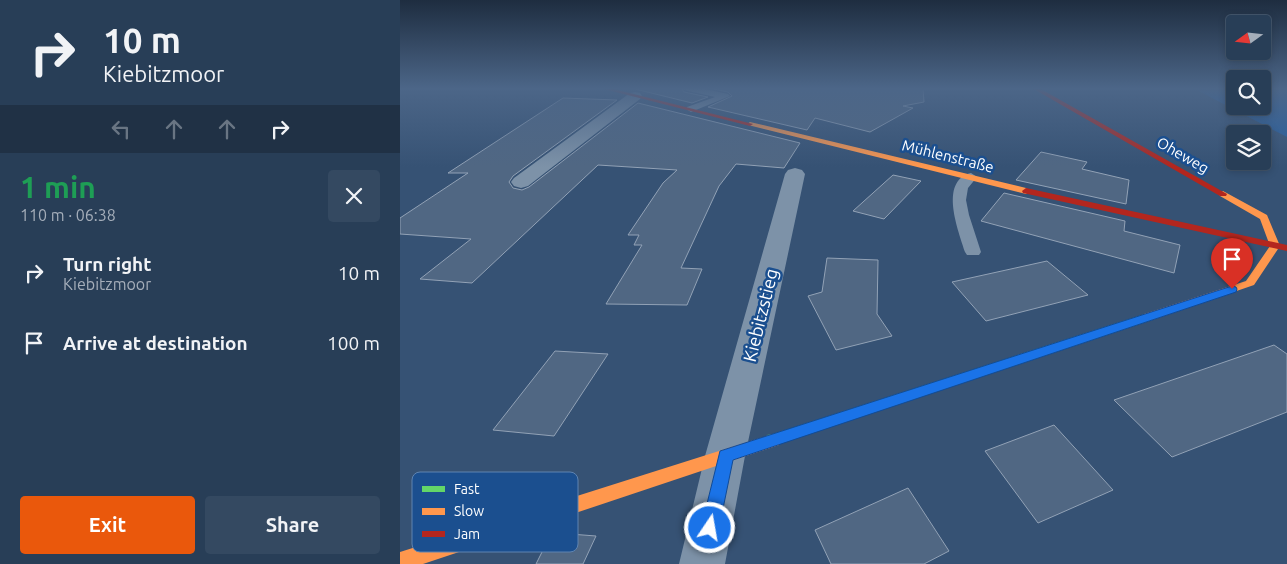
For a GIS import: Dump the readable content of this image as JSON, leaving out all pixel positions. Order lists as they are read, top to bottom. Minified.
{"streets":{"street":["Oheweg","Mühlenstraße","Kiebitzstieg"]},"crossings":[["Oheweg","Mühlenstraße"]],"legend":["Fast","Slow","Jam"],"north":"left","page":{"turn":["10 m","Kiebitzmoor"],"heading":["1 min","110 m · 06:38"],"list":[{"name":"Turn right","note":"Kiebitzmoor","value":"10 m"},{"name":"Arrive at destination","value":"100 m"}],"buttons":["Exit","Share"]}}
